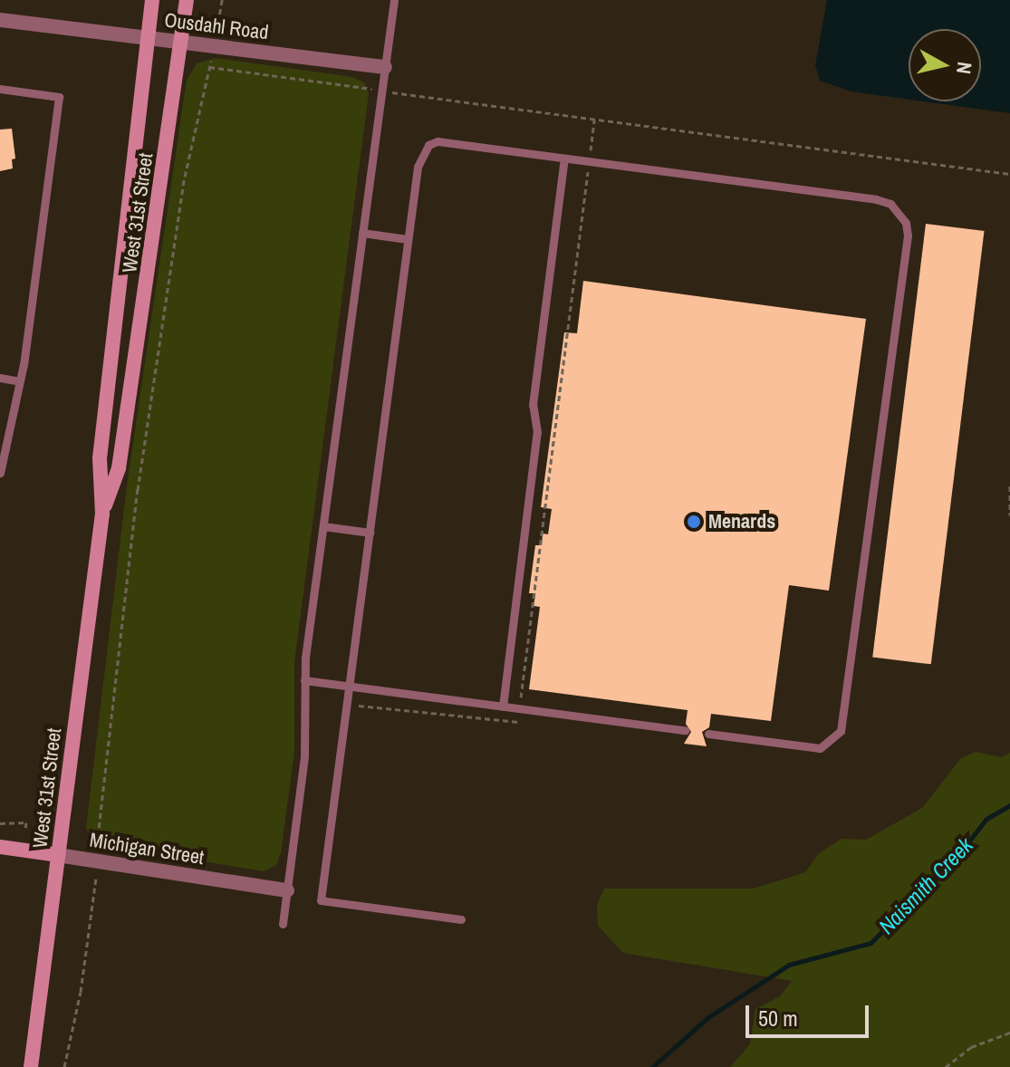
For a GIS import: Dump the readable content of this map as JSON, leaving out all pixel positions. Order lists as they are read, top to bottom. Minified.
{"streets":{"main road":["West 31st Street","Michigan Street"],"street":["Ousdahl Road"]},"crossings":[["Ousdahl Road","West 31st Street"],["West 31st Street","Michigan Street"]],"water":["Naismith Creek"],"places":["Menards"],"scale_bar":"50 m","north":"right"}
